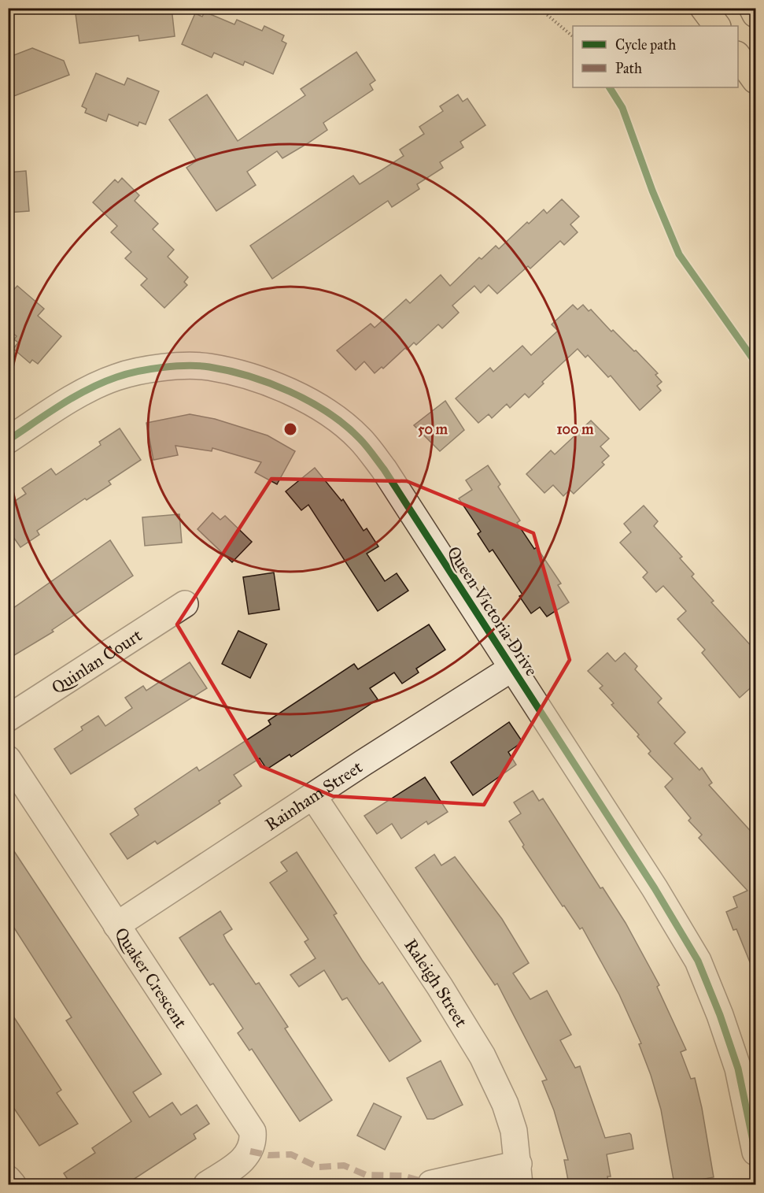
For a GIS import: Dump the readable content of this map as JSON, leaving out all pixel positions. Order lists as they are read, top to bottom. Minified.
{"streets":{"street":["Queen Victoria Drive","Quinlan Court","Rainham Street","Quaker Crescent","Raleigh Street"]},"crossings":[["Queen Victoria Drive","Rainham Street"],["Rainham Street","Quaker Crescent"],["Rainham Street","Raleigh Street"]],"legend":["Cycle path","Path"],"rings":["50 m","100 m"]}
